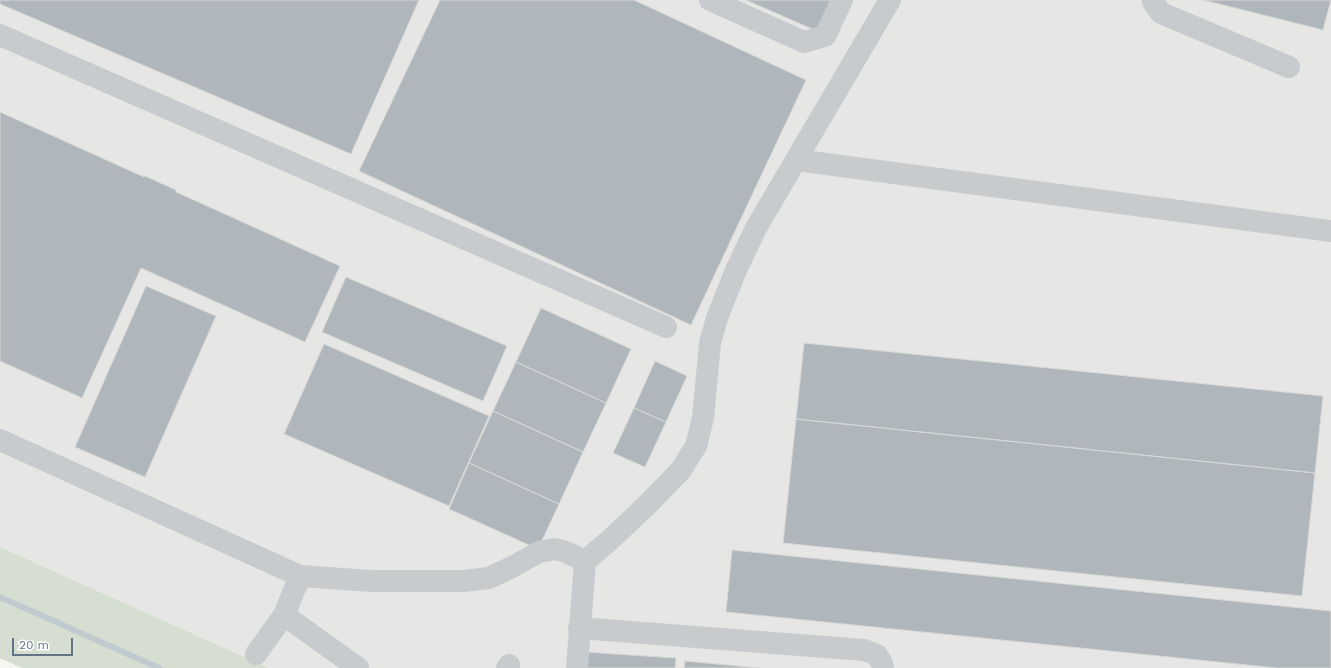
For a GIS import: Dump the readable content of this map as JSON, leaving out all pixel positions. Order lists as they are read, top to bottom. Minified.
{"scale_bar":"20 m"}
